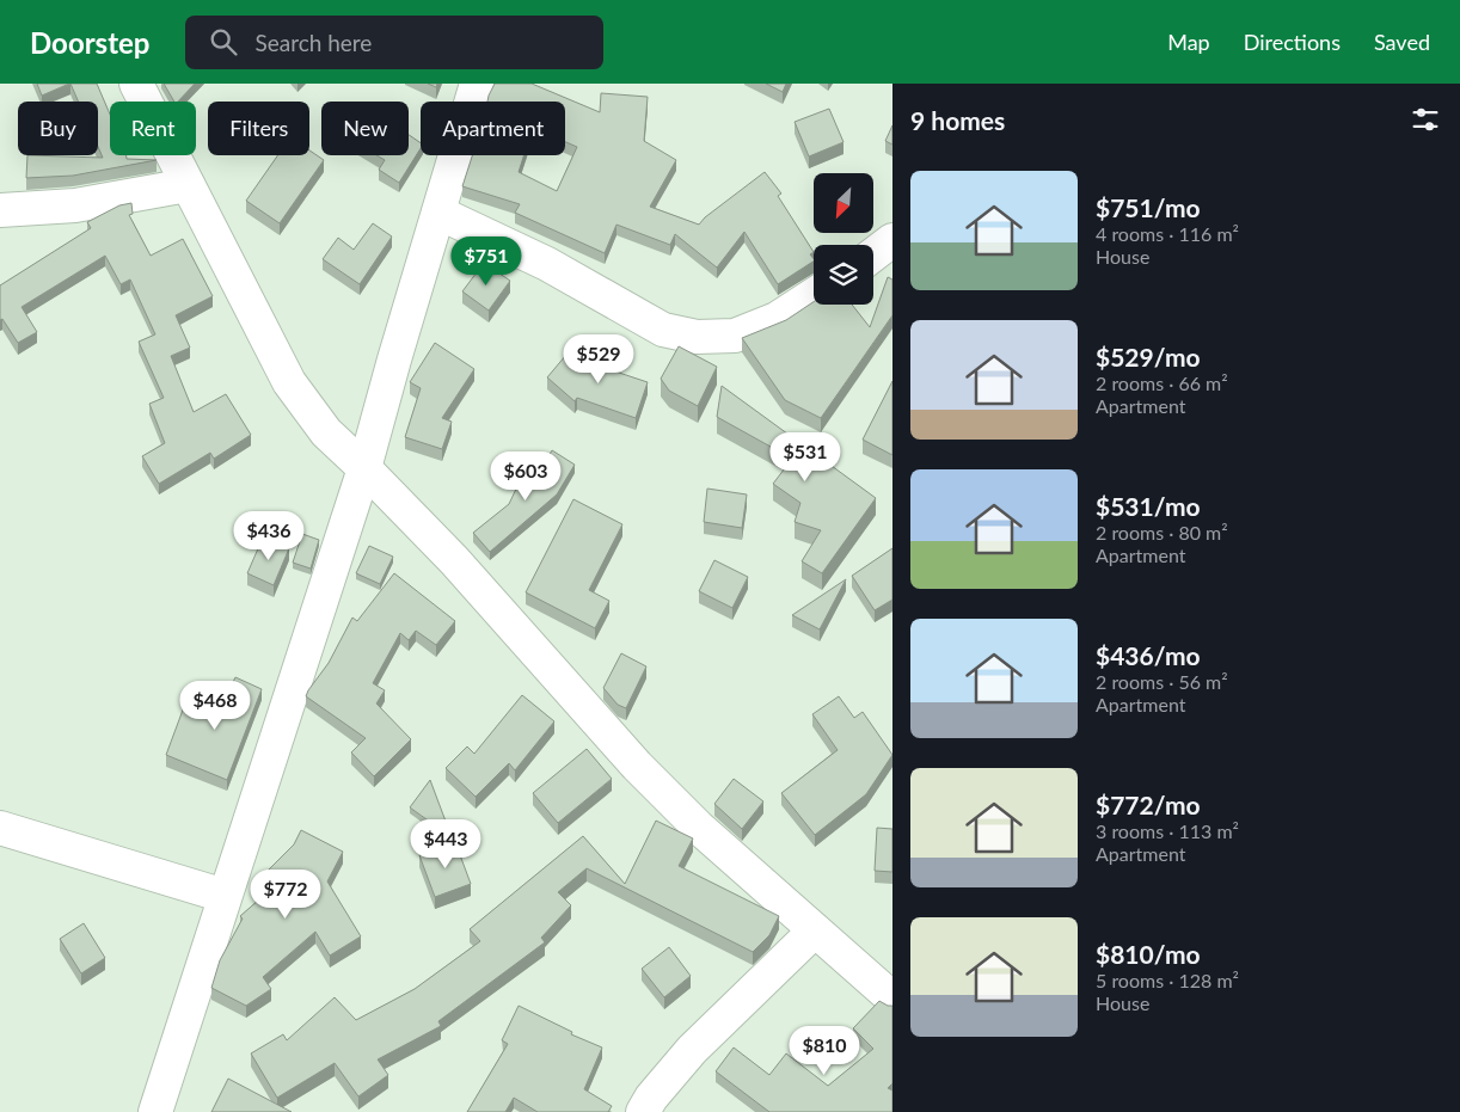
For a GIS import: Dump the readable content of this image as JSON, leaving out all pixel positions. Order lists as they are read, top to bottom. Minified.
{"north":"bottom left","page":{"header":"Doorstep","search":"Search here","nav":["Map","Directions","Saved"],"heading":"9 homes","chip":["Buy","Rent","Filters","New","Apartment"],"list":[{"name":"$751/mo","note":"4 rooms · 116 m² · House"},{"name":"$529/mo","note":"2 rooms · 66 m² · Apartment"},{"name":"$531/mo","note":"2 rooms · 80 m² · Apartment"},{"name":"$436/mo","note":"2 rooms · 56 m² · Apartment"},{"name":"$772/mo","note":"3 rooms · 113 m² · Apartment"},{"name":"$810/mo","note":"5 rooms · 128 m² · House"}],"price":["$751","$529","$531","$603","$436","$468","$443","$772","$810"]}}
